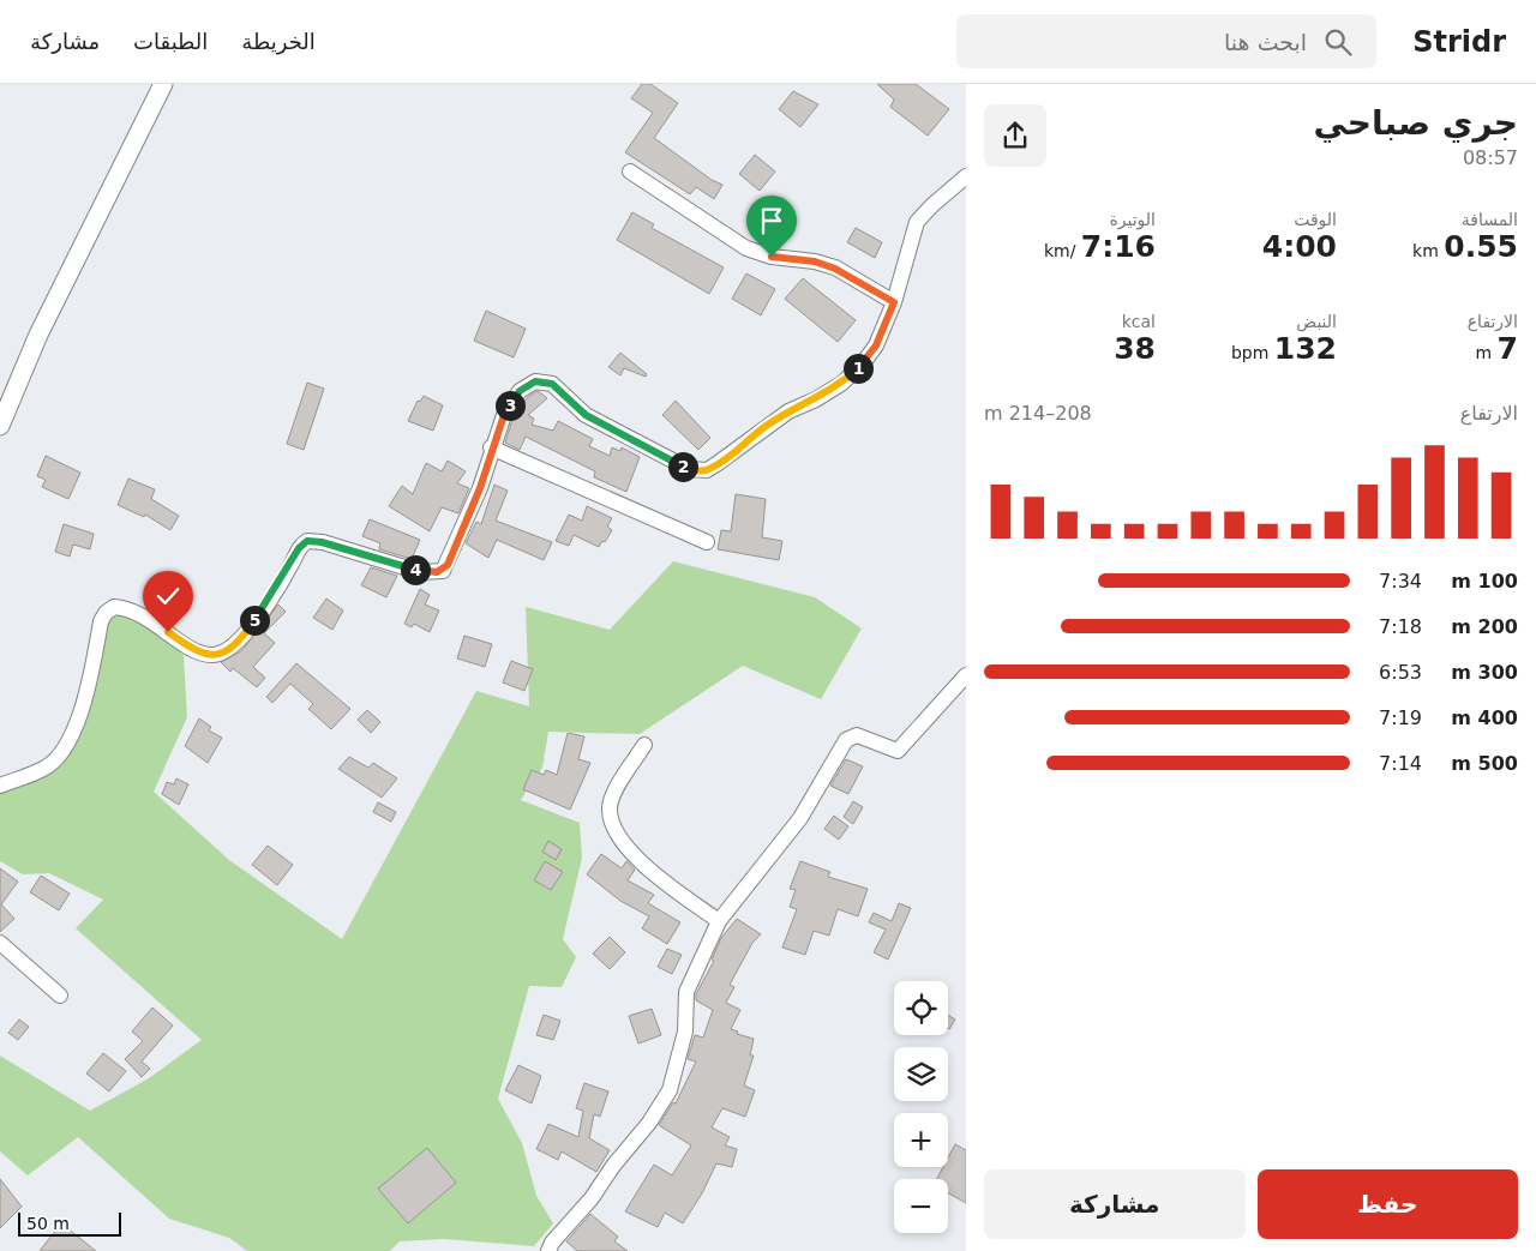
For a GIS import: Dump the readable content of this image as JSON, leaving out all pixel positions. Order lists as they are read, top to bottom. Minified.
{"scale_bar":"50 m","page":{"header":"Stridr","search":"ابحث هنا","nav":["الخريطة","الطبقات","مشاركة"],"heading":["جري صباحي","08:57"],"stats":[["المسافة","0.55 km"],["الوقت","4:00"],["الوتيرة","7:16 /km"],["الارتفاع","7 m"],["النبض","132 bpm"],["kcal","38"]],"pins":["1","3","2","4","5"],"chart":["الارتفاع","208–214 m"],"list":[{"name":"100 m","note":"7:34"},{"name":"200 m","note":"7:18"},{"name":"300 m","note":"6:53"},{"name":"400 m","note":"7:19"},{"name":"500 m","note":"7:14"}],"map_buttons":["+","−"],"buttons":["حفظ","مشاركة"],"scale":"50 m"}}
